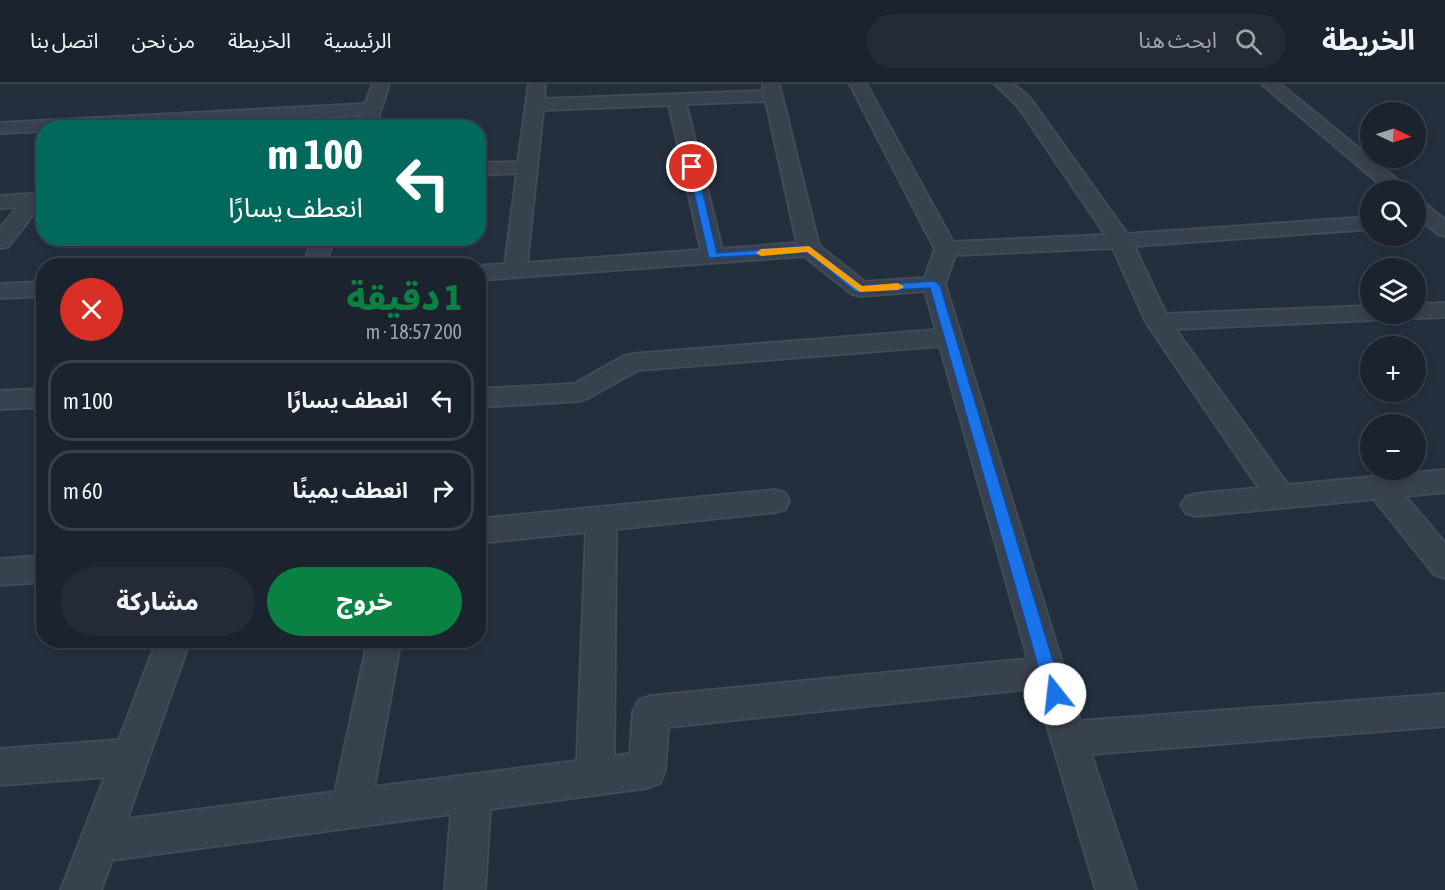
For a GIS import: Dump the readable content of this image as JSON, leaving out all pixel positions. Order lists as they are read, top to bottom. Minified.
{"north":"right","page":{"header":"الخريطة","search":"ابحث هنا","nav":["الرئيسية","الخريطة","من نحن","اتصل بنا"],"map_buttons":["+","−"],"turn":["100 m","انعطف يسارًا"],"heading":["1 دقيقة","200 m · 18:57"],"list":[{"name":"انعطف يسارًا","value":"100 m"},{"name":"انعطف يمينًا","value":"60 m"}],"buttons":["خروج","مشاركة"]}}
